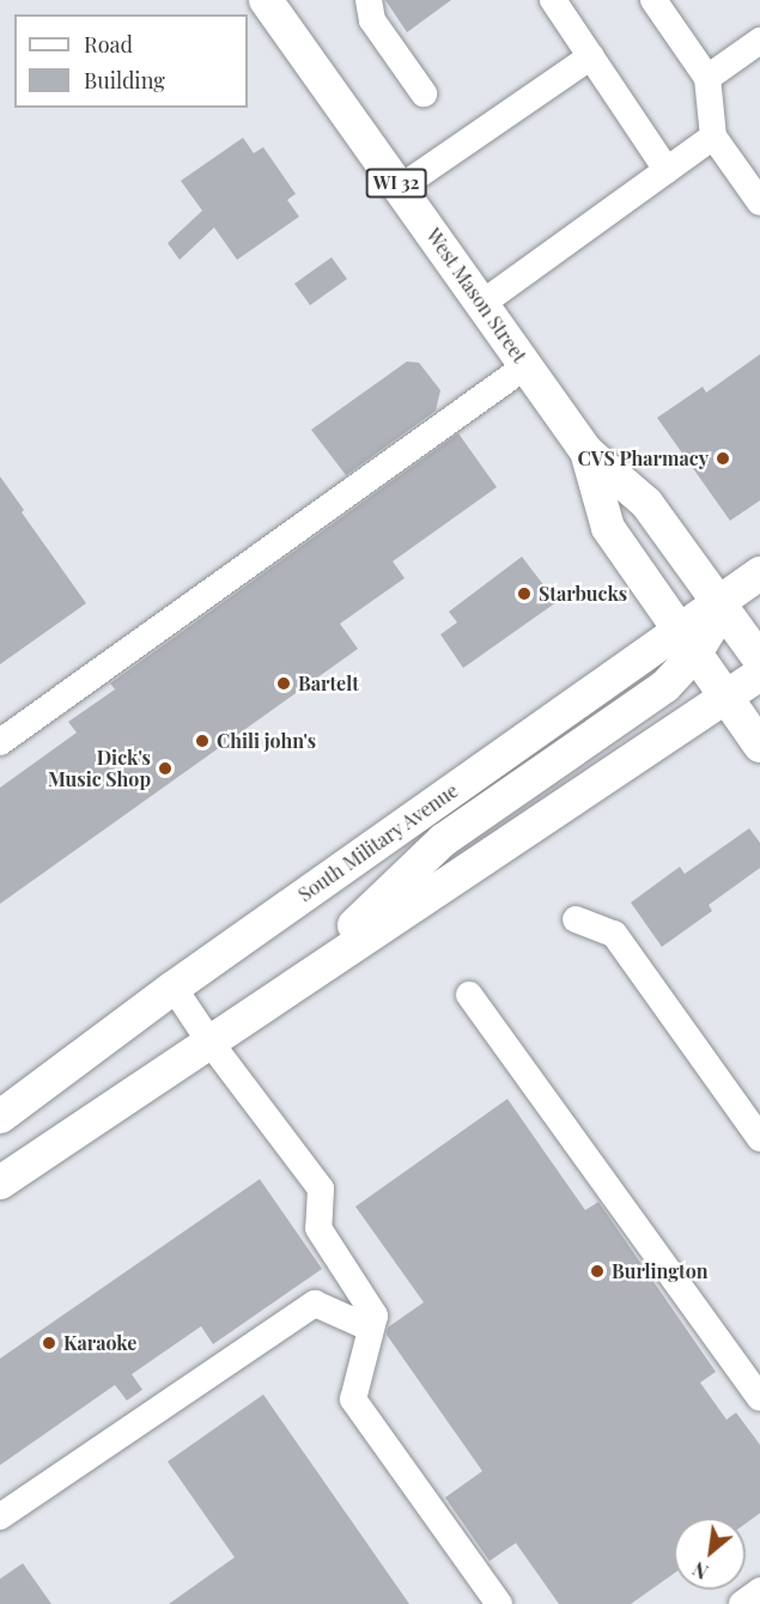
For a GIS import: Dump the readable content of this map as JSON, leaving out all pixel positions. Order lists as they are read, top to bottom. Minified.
{"streets":{"main road":["WI 32","West Mason Street","South Military Avenue"]},"crossings":[["West Mason Street","South Military Avenue"]],"places":["CVS Pharmacy","Starbucks","Bartelt","Chili john's","Dick's Music Shop","Burlington","Karaoke"],"legend":["Road","Building"],"north":"bottom left"}
